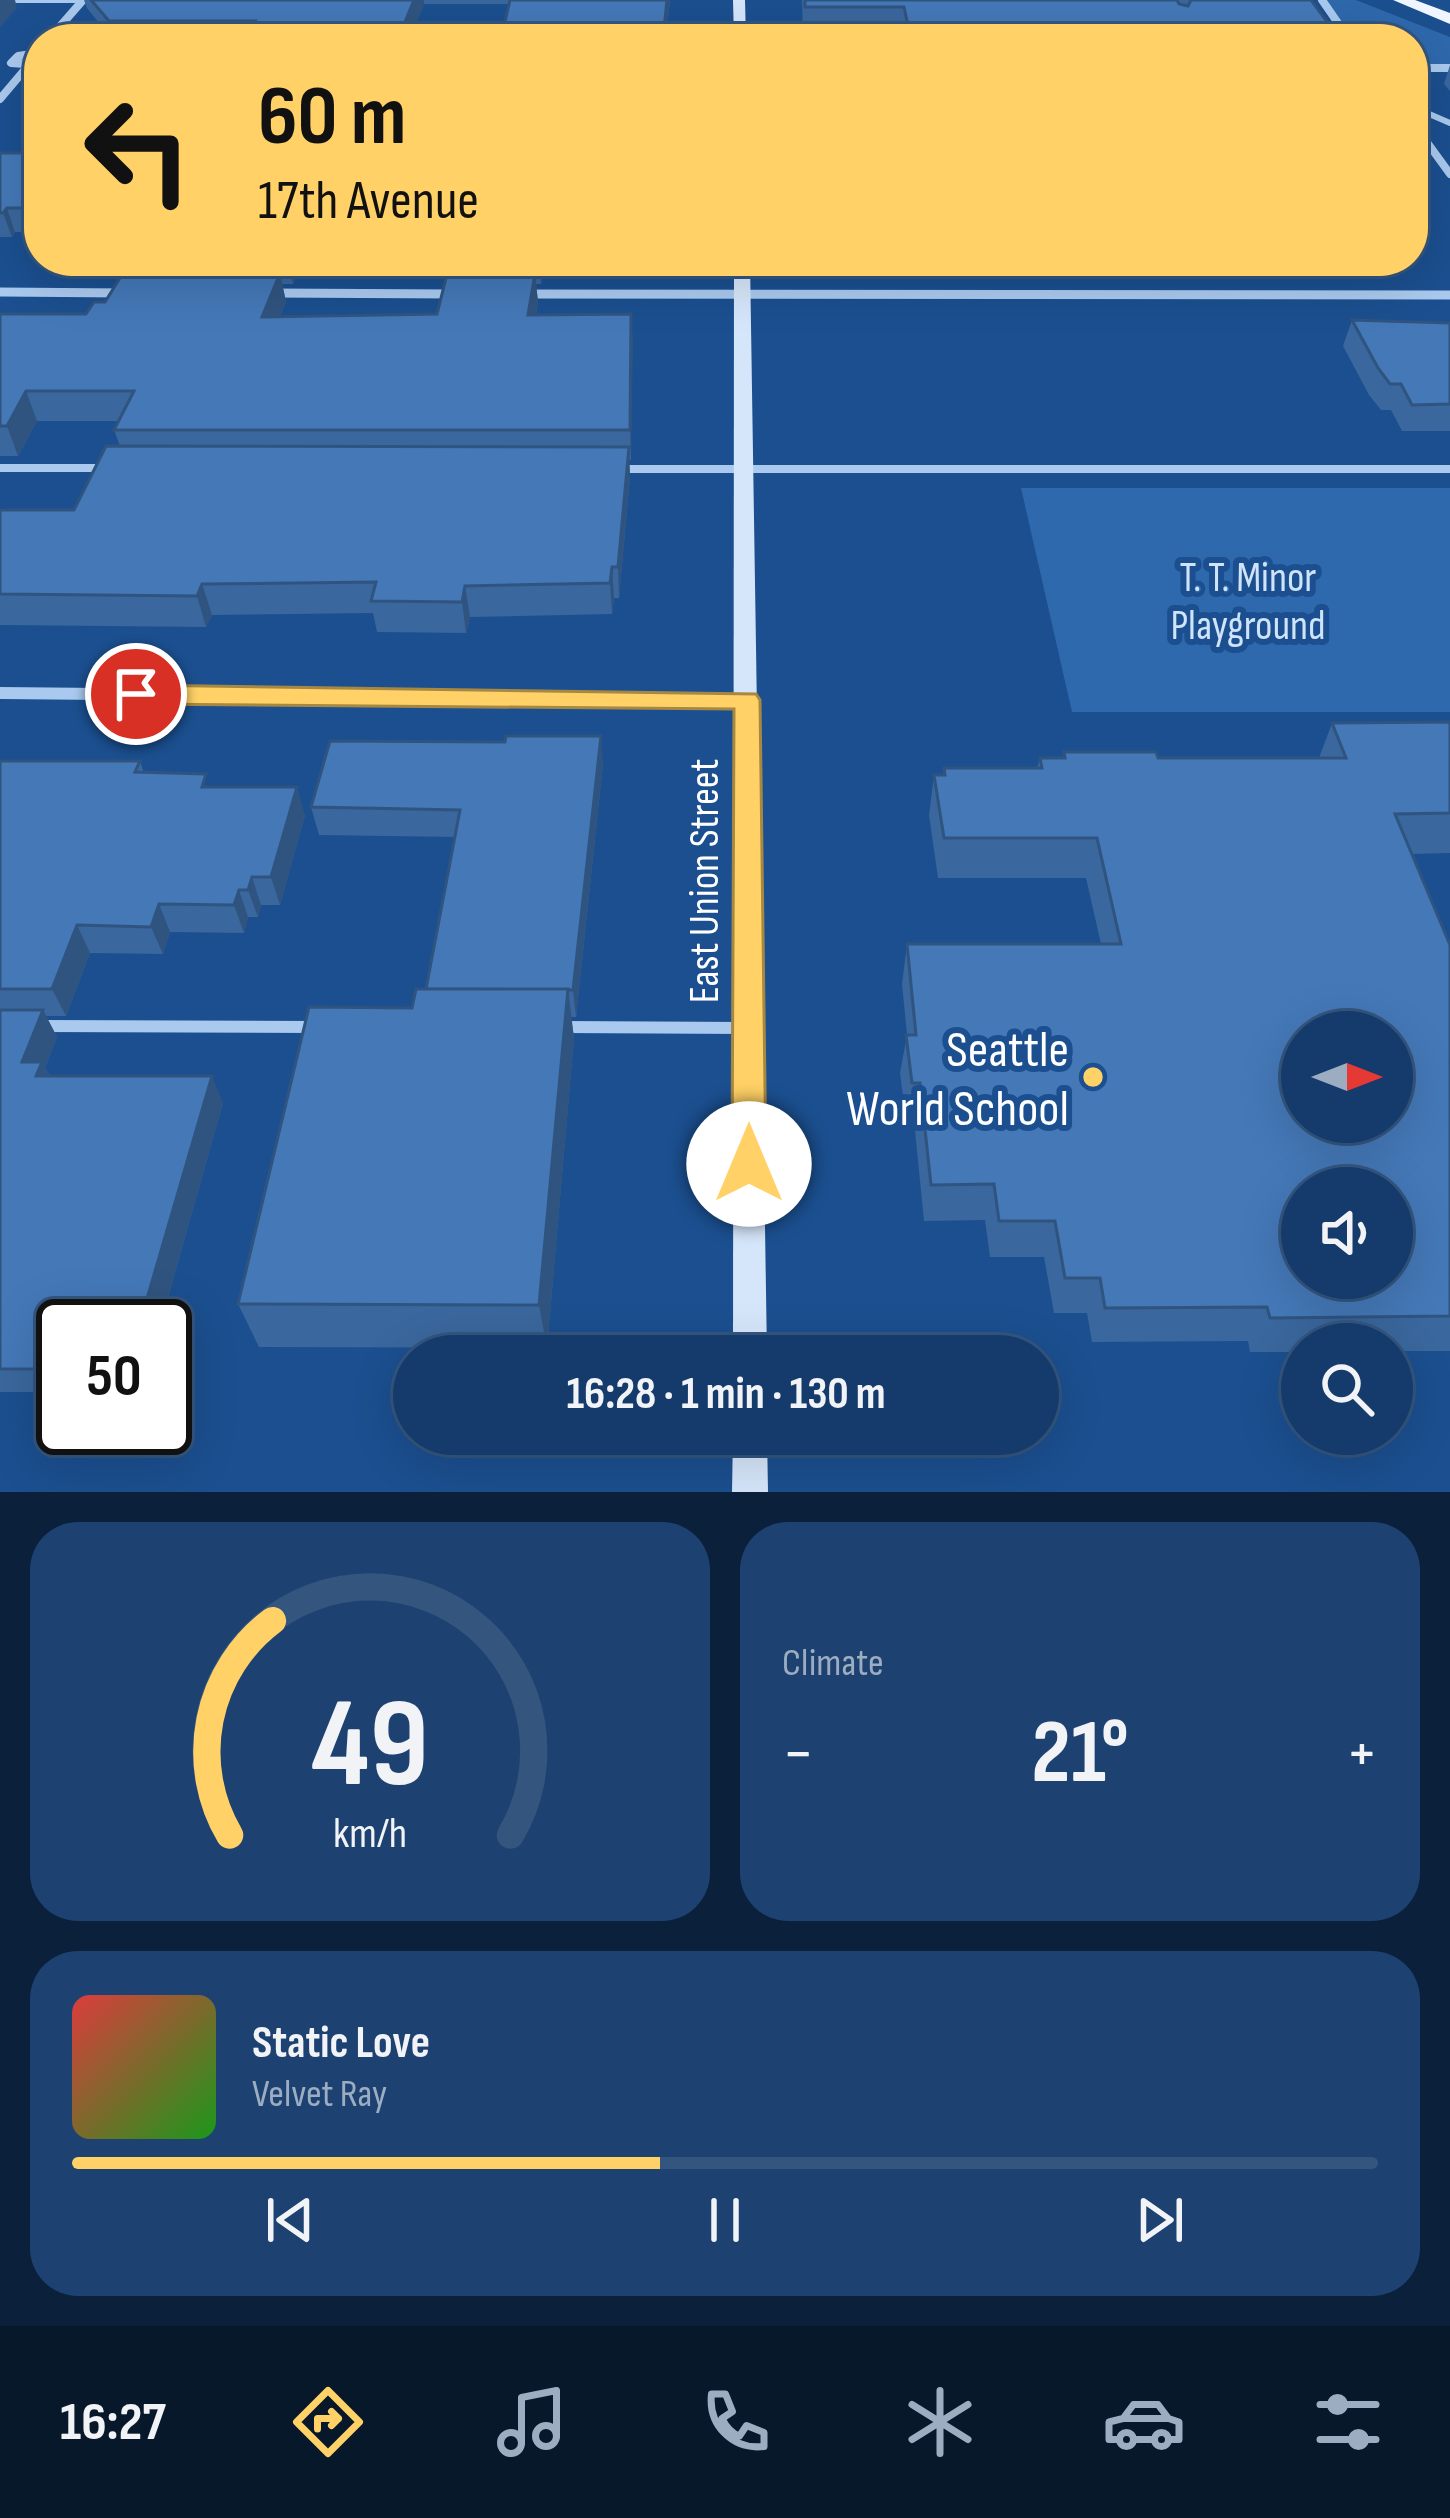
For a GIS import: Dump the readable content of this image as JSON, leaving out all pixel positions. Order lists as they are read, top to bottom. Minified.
{"streets":{"main road":["East Union Street"]},"parks":["T. T. Minor Playground"],"places":["Seattle World School"],"north":"right","page":{"turn":["60 m","17th Avenue"],"limit":"50","trip":"16:28 · 1 min · 130 m","tile":"Climate","heat":["−","21°","+"],"song":["Static Love","Velvet Ray"],"tabs":"16:27","gauge":["49","km/h"]}}
